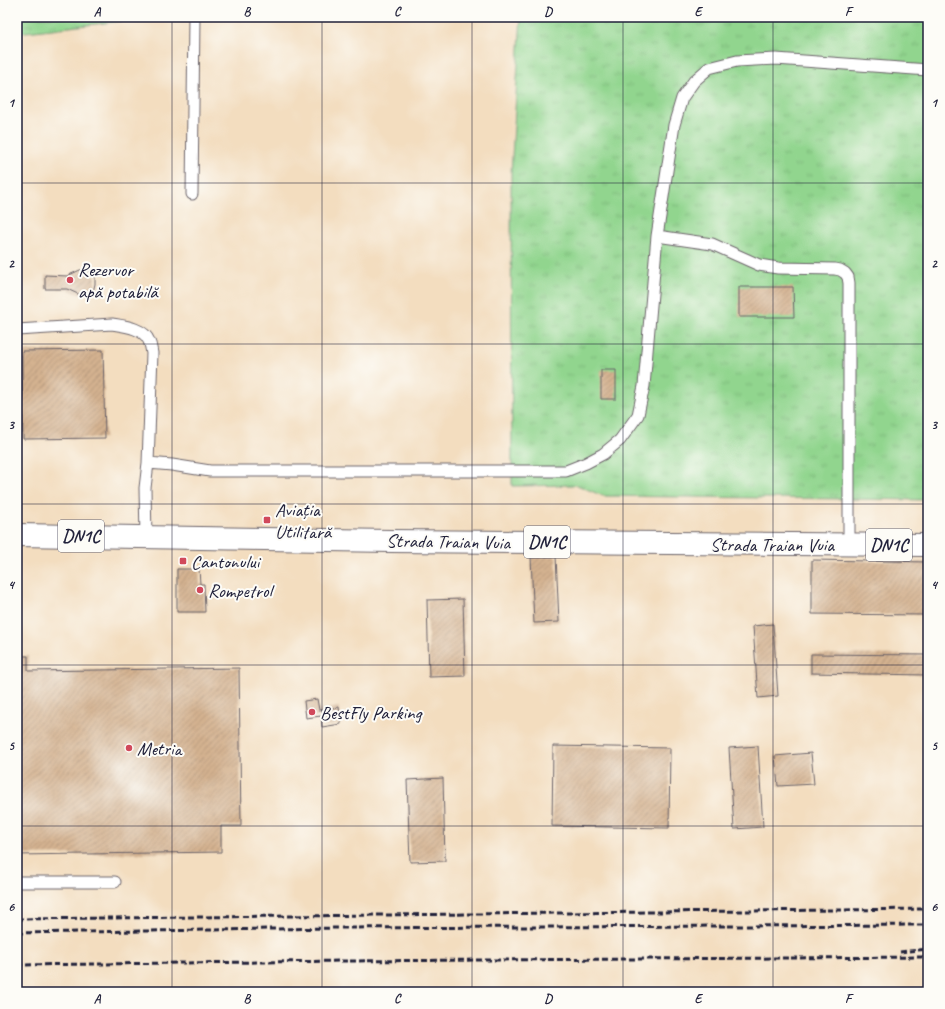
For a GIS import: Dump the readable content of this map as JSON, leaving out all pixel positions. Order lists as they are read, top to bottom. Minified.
{"streets":{"main road":["DN1C","Strada Traian Vuia"]},"places":{"other":["Rezervor apă potabilă","Rompetrol","BestFly Parking","Metria"],"transit":["Aviația Utilitară","Cantonului"]},"grid":{"columns":["A","B","C","D","E","F"],"rows":["1","2","3","4","5","6"]}}
